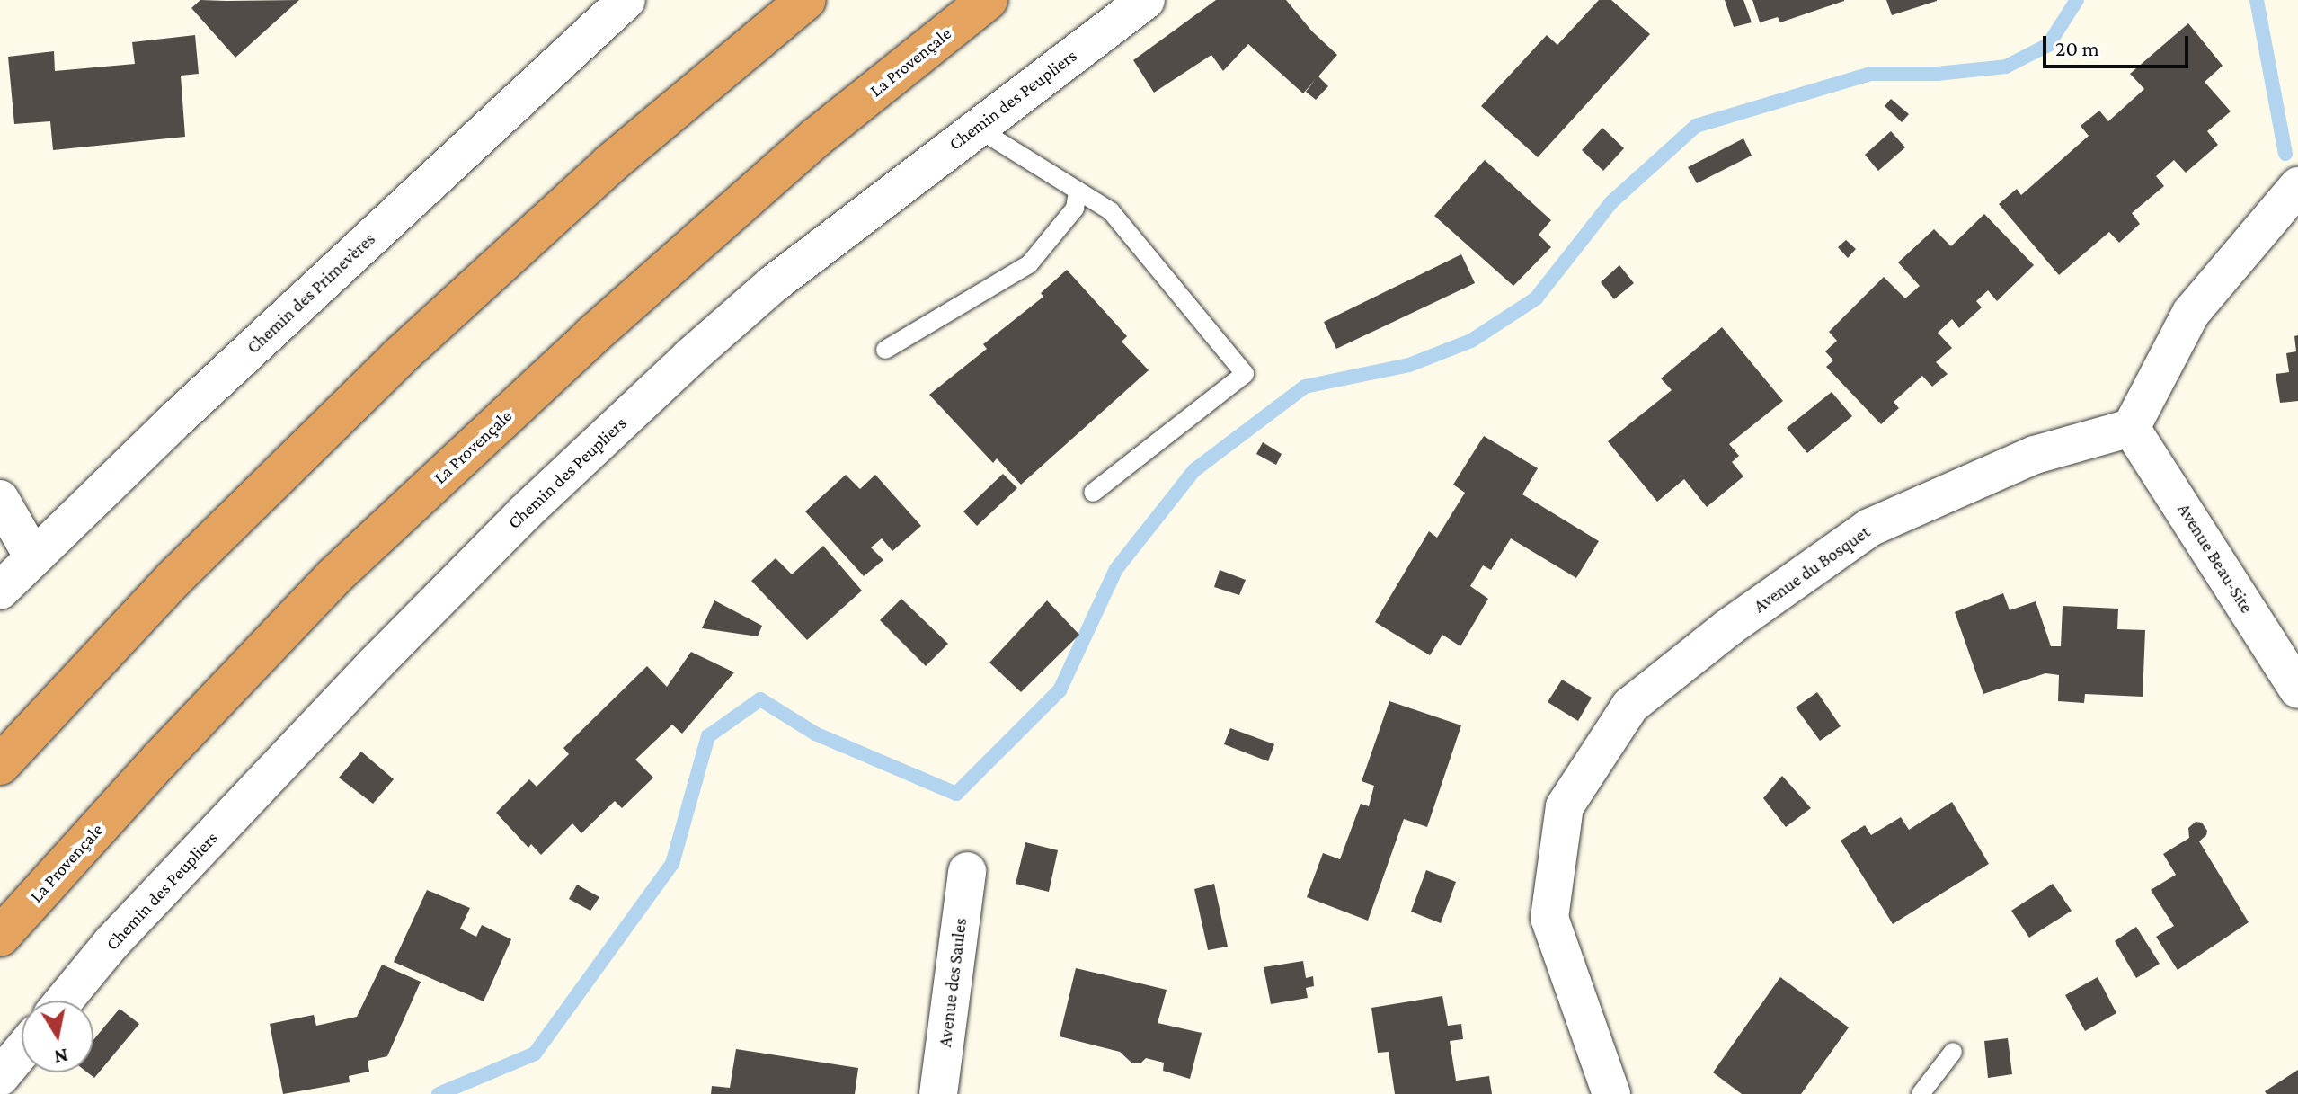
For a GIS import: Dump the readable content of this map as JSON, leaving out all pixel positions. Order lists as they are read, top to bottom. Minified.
{"streets":{"highway":["La Provençale"],"street":["Chemin des Peupliers","Chemin des Primevères","Avenue Beau-Site","Avenue du Bosquet","Avenue des Saules"]},"crossings":[["Avenue Beau-Site","Avenue du Bosquet"]],"scale_bar":"20 m","north":"bottom"}
